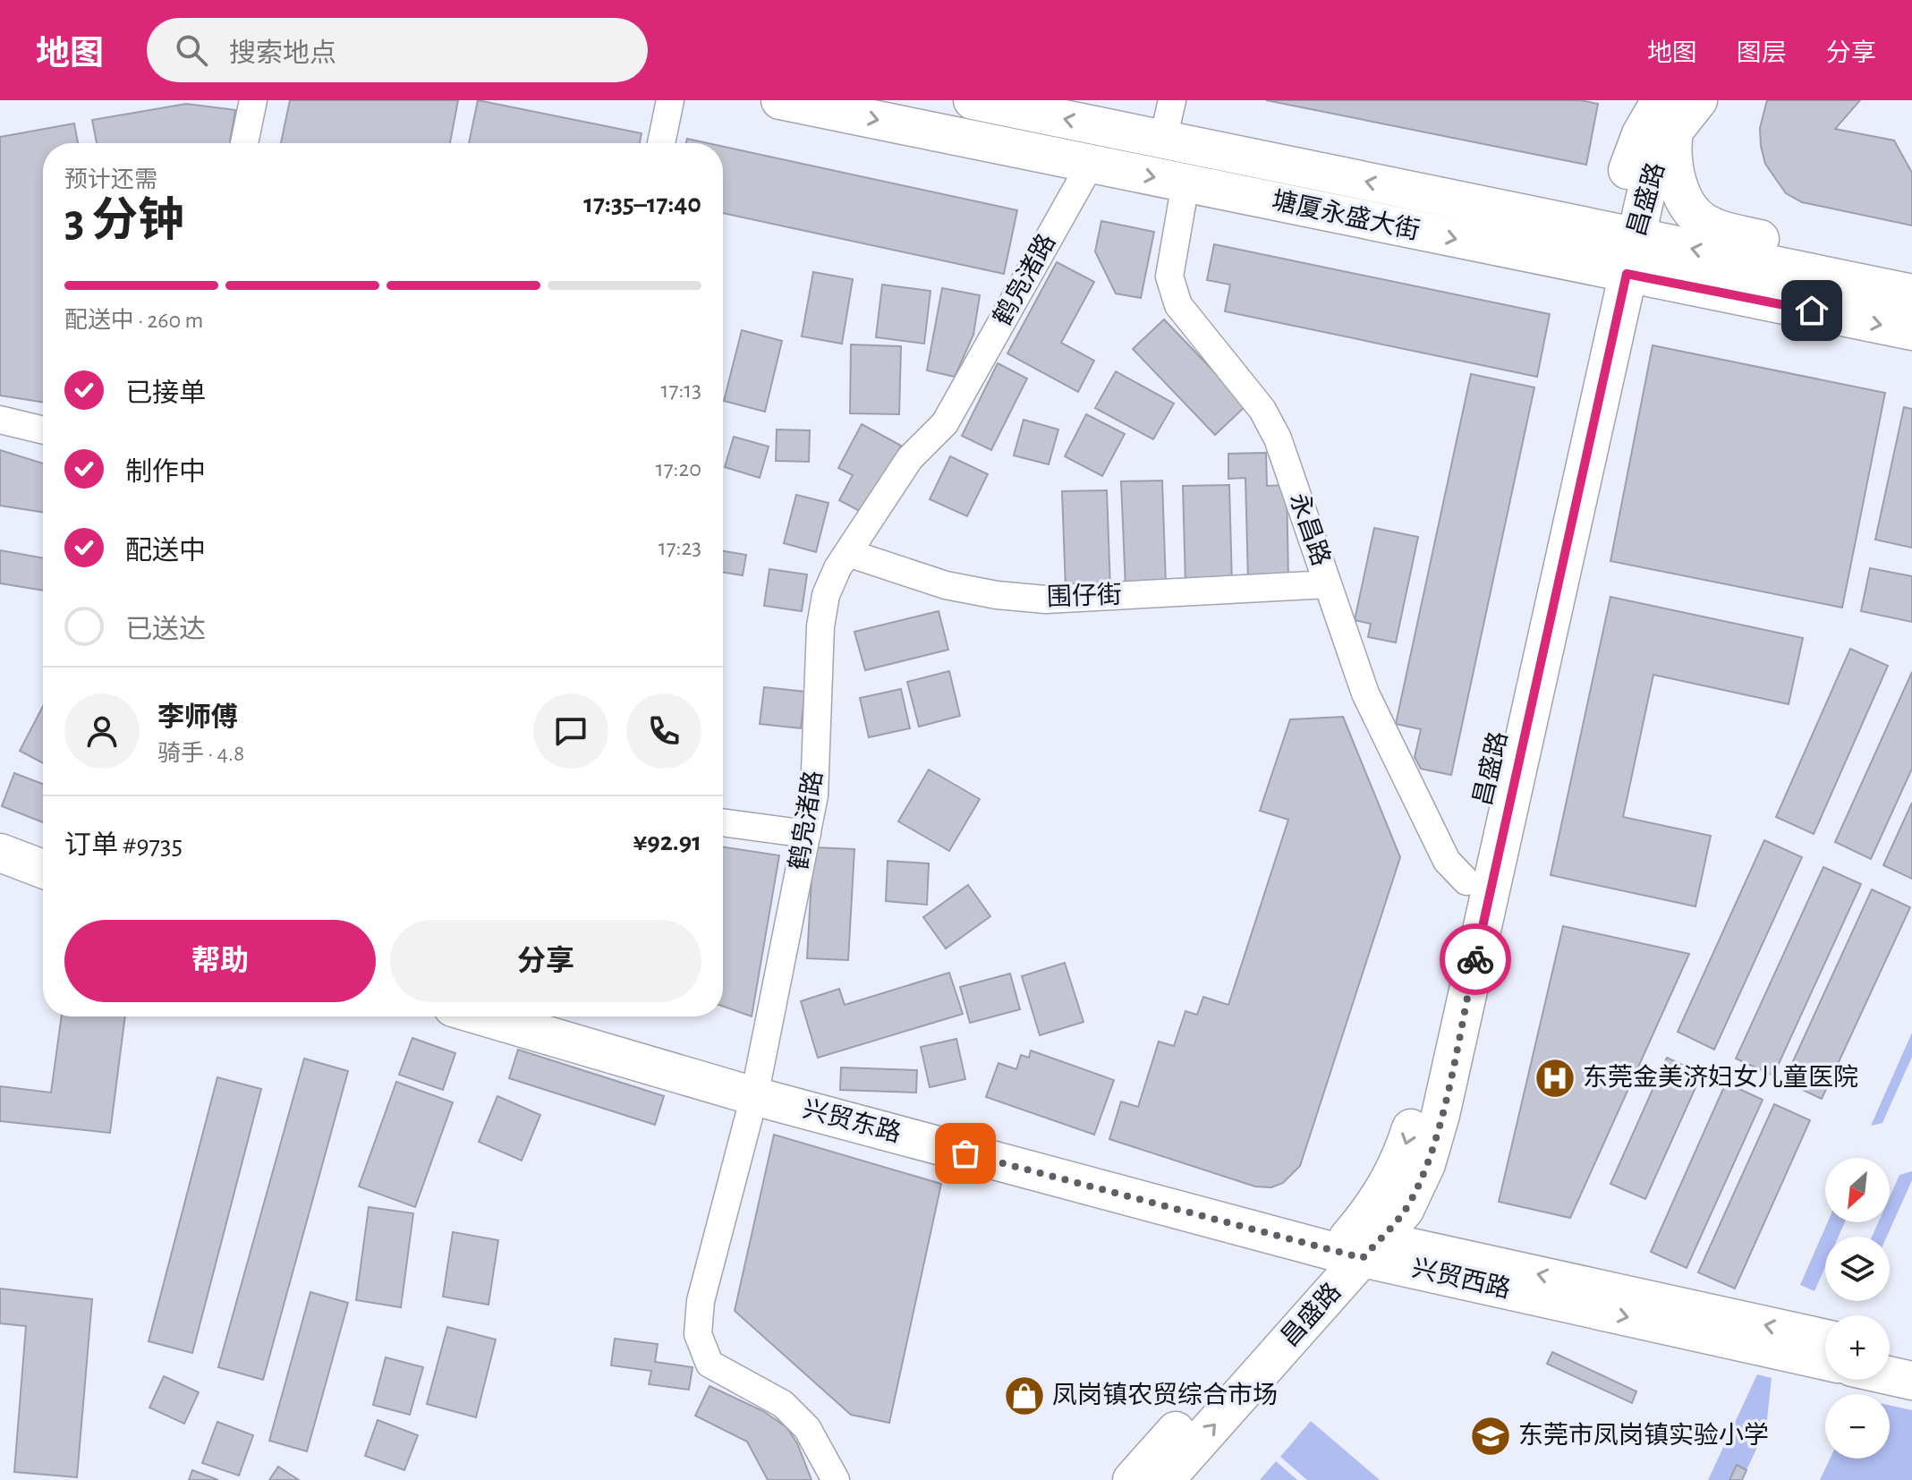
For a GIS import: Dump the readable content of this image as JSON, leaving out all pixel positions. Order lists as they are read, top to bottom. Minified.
{"streets":{"street":["昌盛路","塘厦永盛大街","鹤凫渚路","永昌路","围仔街","兴贸东路","兴贸西路"]},"crossings":[["昌盛路","塘厦永盛大街"],["昌盛路","永昌路"],["昌盛路","兴贸东路"],["昌盛路","兴贸西路"],["塘厦永盛大街","鹤凫渚路"],["塘厦永盛大街","永昌路"],["鹤凫渚路","围仔街"],["鹤凫渚路","兴贸东路"],["永昌路","围仔街"],["兴贸东路","兴贸西路"]],"places":{"hospital":["东莞金美济妇女儿童医院"],"shop":["凤岗镇农贸综合市场"],"school or university":["东莞市凤岗镇实验小学"]},"north":"bottom left","page":{"header":"地图","search":"搜索地点","nav":["地图","图层","分享"],"heading":["3 分钟","预计还需","17:35–17:40"],"panel":["李师傅","骑手 · 4.8","订单 #9735","¥92.91"],"bar":"配送中 · 260 m","list":[["已接单","17:13"],["制作中","17:20"],["配送中","17:23"],"已送达"],"buttons":["帮助","分享"],"map_buttons":["+","−"]}}
